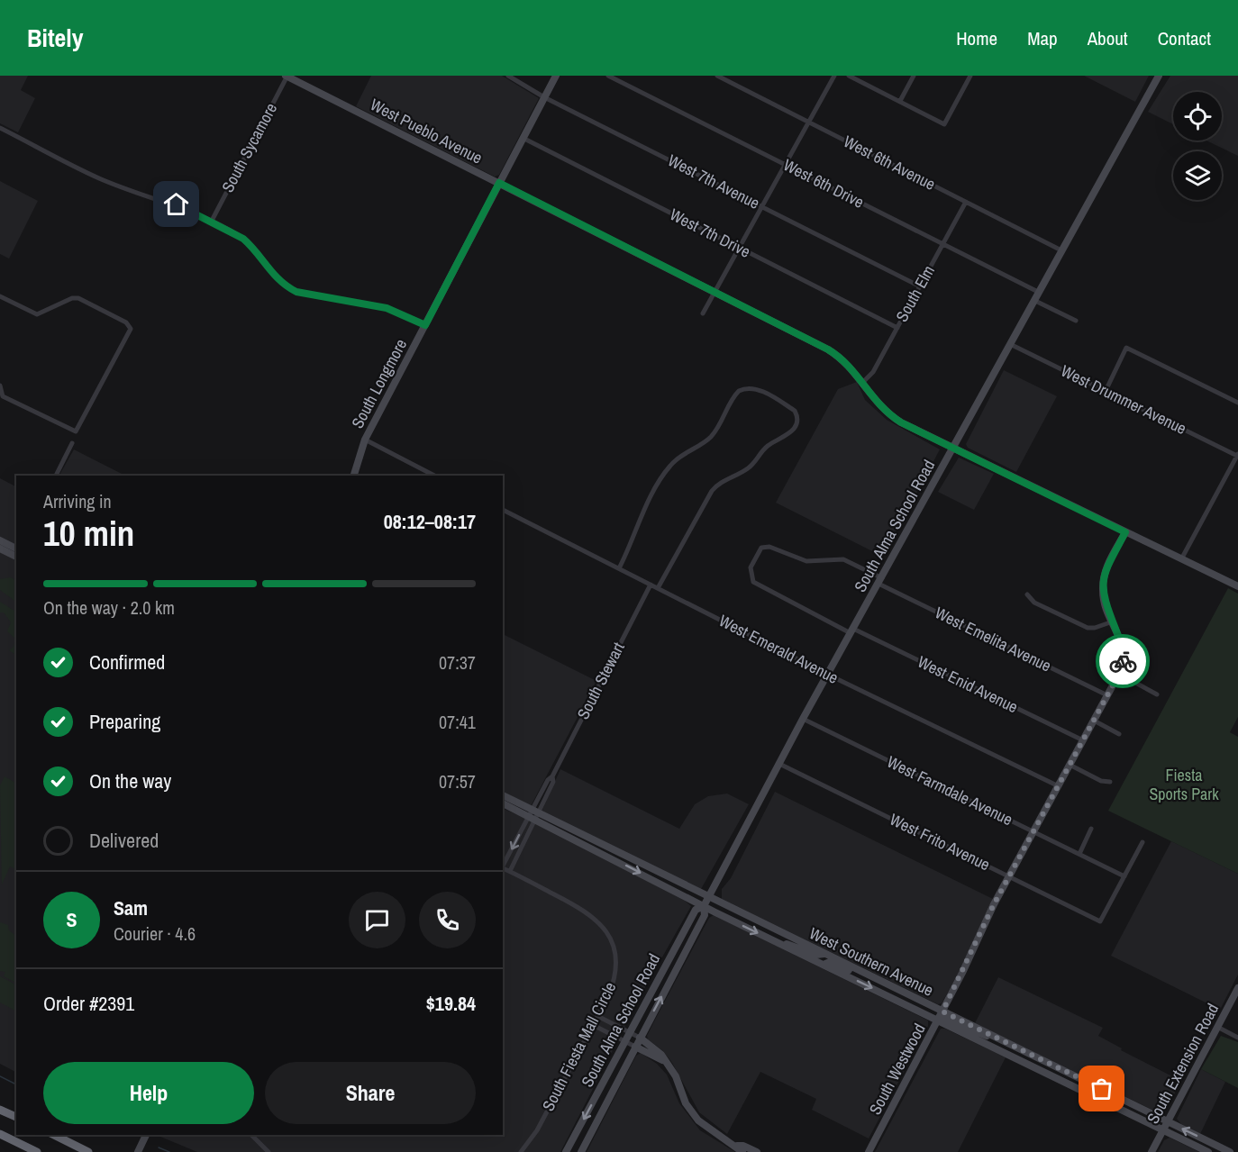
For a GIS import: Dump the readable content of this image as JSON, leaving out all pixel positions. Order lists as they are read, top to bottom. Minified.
{"streets":{"main road":["West Pueblo Avenue","South Longmore","South Alma School Road","West Southern Avenue","South Extension Road","South Westwood"],"street":["South Sycamore","West 6th Avenue","West 7th Avenue","West 6th Drive","West 7th Drive","South Elm","West Drummer Avenue","West Emelita Avenue","West Emerald Avenue","South Stewart","West Enid Avenue","West Farmdale Avenue","West Frito Avenue","South Fiesta Mall Circle"]},"crossings":[["West Pueblo Avenue","South Sycamore"],["West Pueblo Avenue","South Elm"],["West Pueblo Avenue","South Longmore"],["West Pueblo Avenue","South Alma School Road"],["West Pueblo Avenue","South Westwood"],["West 6th Avenue","South Elm"],["West 6th Avenue","South Alma School Road"],["West 7th Avenue","South Elm"],["West 7th Avenue","South Longmore"],["West 6th Drive","South Elm"],["West 6th Drive","South Alma School Road"],["West 7th Drive","South Elm"],["West 7th Drive","South Longmore"],["West Drummer Avenue","South Alma School Road"],["South Alma School Road","West Emelita Avenue"],["South Alma School Road","West Emerald Avenue"],["South Alma School Road","West Enid Avenue"],["South Alma School Road","West Farmdale Avenue"],["South Alma School Road","West Frito Avenue"],["South Alma School Road","West Southern Avenue"],["West Emelita Avenue","West Enid Avenue"],["West Emelita Avenue","South Westwood"],["West Emerald Avenue","South Stewart"],["West Emerald Avenue","South Westwood"],["South Stewart","West Southern Avenue"],["South Stewart","South Fiesta Mall Circle"],["West Enid Avenue","South Westwood"],["West Farmdale Avenue","West Frito Avenue"],["West Farmdale Avenue","South Westwood"],["West Frito Avenue","South Westwood"],["West Southern Avenue","South Extension Road"],["West Southern Avenue","South Westwood"]],"parks":["Fiesta Sports Park"],"page":{"header":"Bitely","nav":["Home","Map","About","Contact"],"heading":["10 min","Arriving in","08:12–08:17"],"panel":["Sam","Courier · 4.6","Order #2391","$19.84"],"bar":"On the way · 2.0 km","list":[["Confirmed","07:37"],["Preparing","07:41"],["On the way","07:57"],"Delivered"],"round":"S","buttons":["Help","Share"]}}
